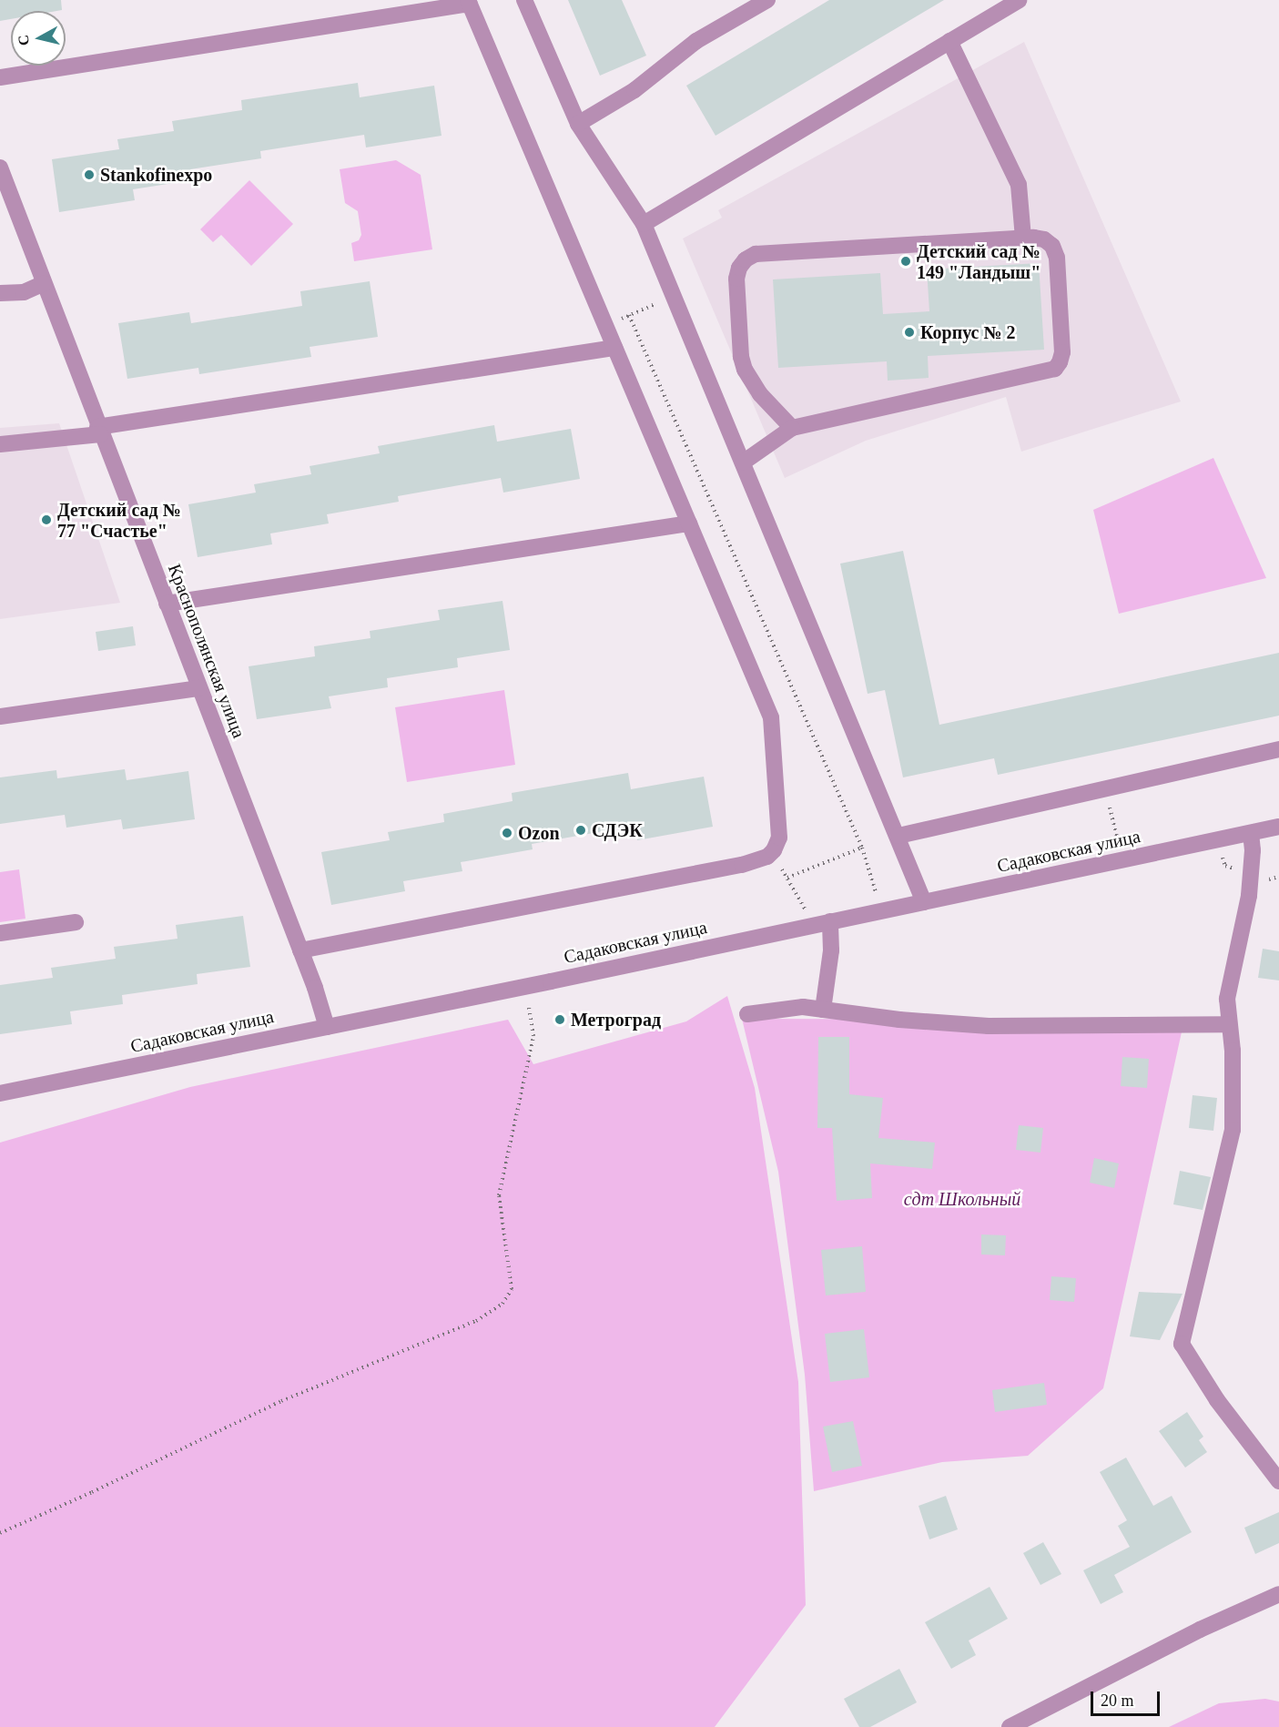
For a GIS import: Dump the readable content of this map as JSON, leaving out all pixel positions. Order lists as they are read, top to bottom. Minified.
{"streets":{"street":["Краснополянская улица","Садаковская улица"]},"crossings":[["Краснополянская улица","Садаковская улица"]],"parks":["сдт Школьный"],"places":["Stankofinexpo","Детский сад № 149 \"Ландыш\"","Корпус № 2","Детский сад № 77 \"Счастье\"","СДЭК","Ozon","Метроград"],"scale_bar":"20 m","north":"left"}
